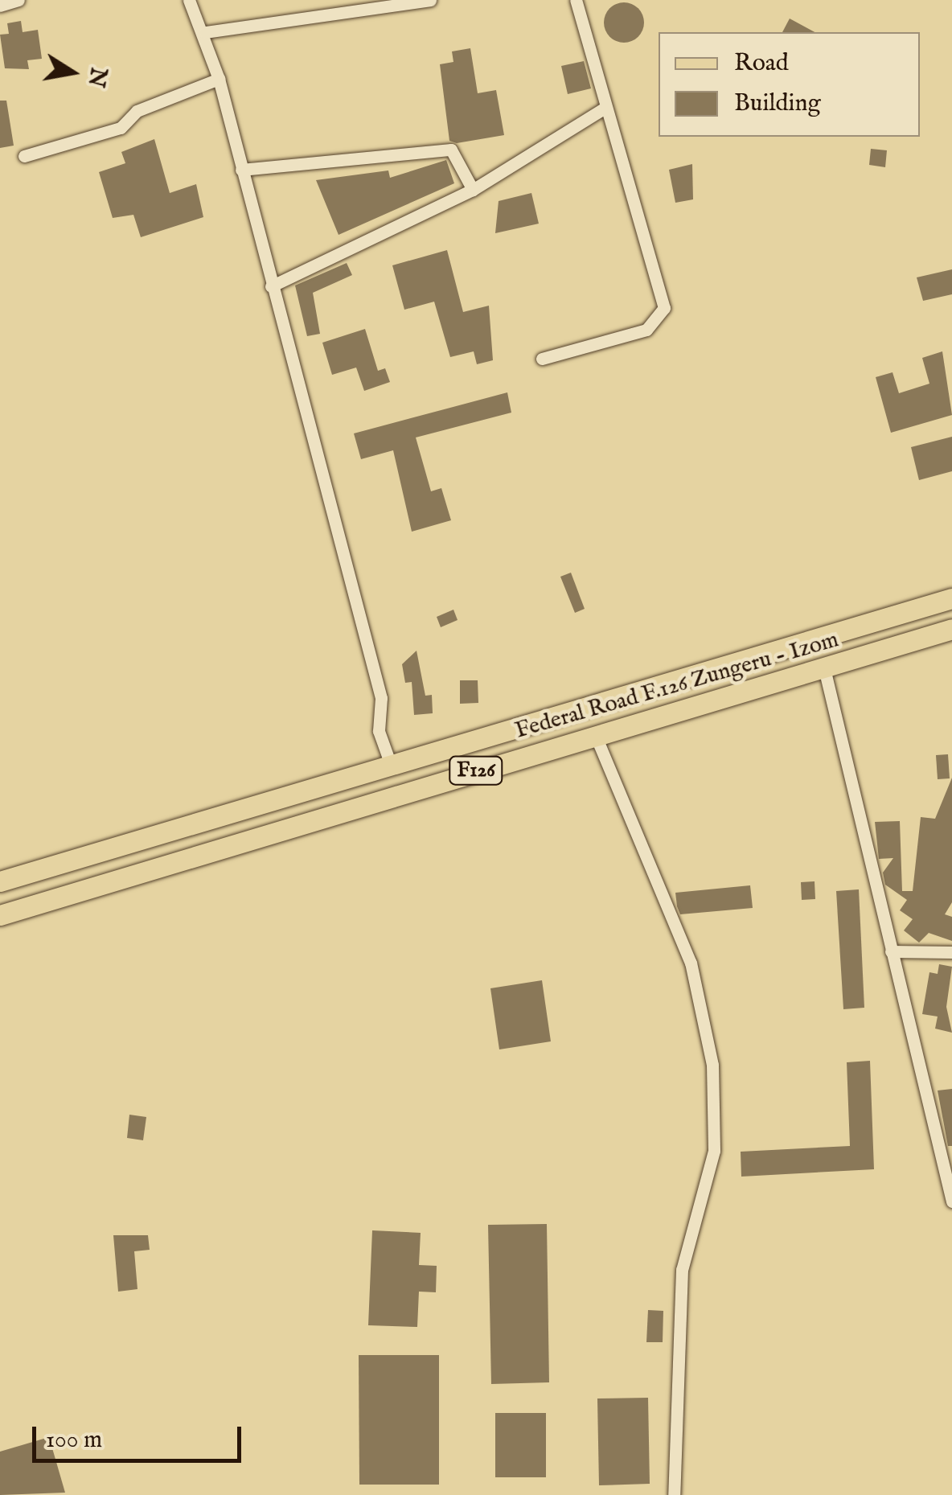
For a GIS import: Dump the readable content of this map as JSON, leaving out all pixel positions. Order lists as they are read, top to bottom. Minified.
{"streets":{"main road":["Federal Road F.126 Zungeru - Izom","F126"]},"legend":["Road","Building"],"scale_bar":"100 m","north":"right"}
